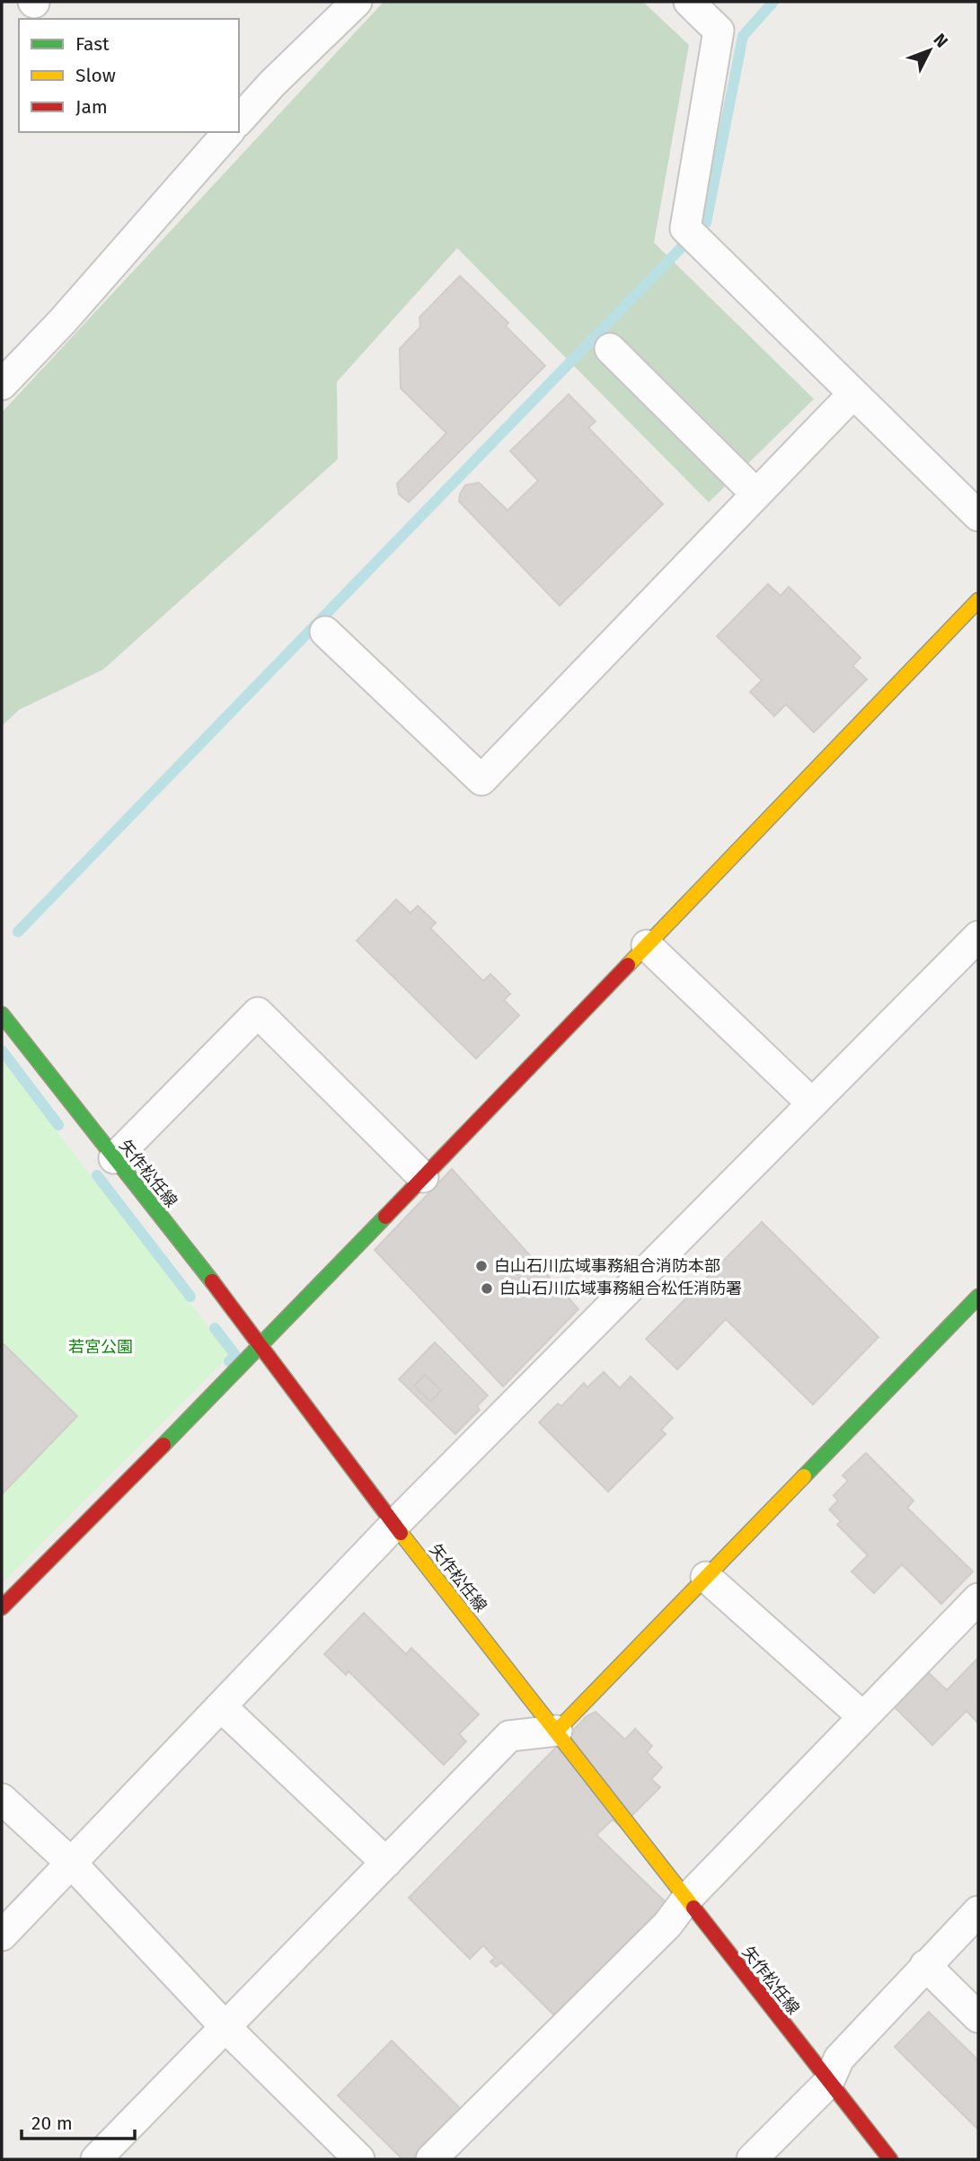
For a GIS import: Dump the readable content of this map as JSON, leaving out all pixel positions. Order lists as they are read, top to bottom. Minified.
{"streets":{"street":["矢作松任線"]},"parks":["若宮公園"],"places":["白山石川広域事務組合消防本部","白山石川広域事務組合松任消防署"],"legend":["Fast","Slow","Jam"],"scale_bar":"20 m","north":"top right"}
